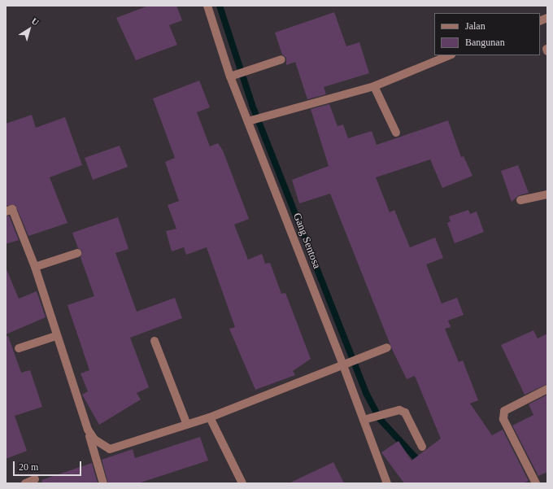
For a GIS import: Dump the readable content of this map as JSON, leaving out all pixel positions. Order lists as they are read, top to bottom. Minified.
{"streets":{"street":["Gang Sentosa"]},"legend":["Jalan","Bangunan"],"scale_bar":"20 m","north":"top right"}
